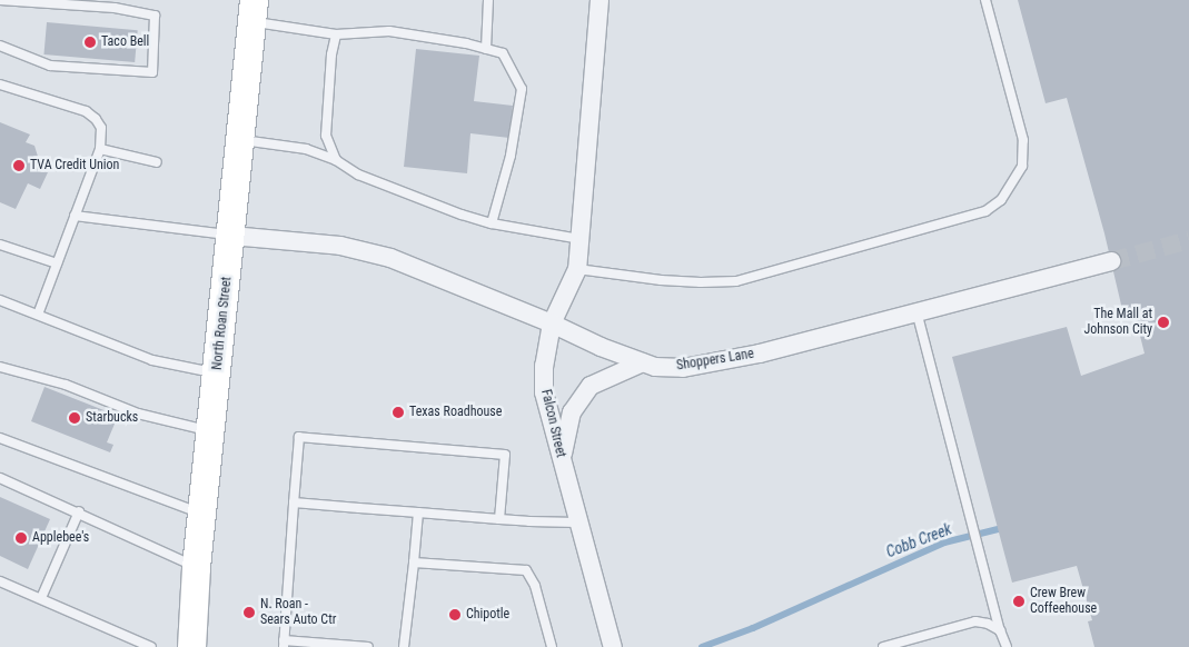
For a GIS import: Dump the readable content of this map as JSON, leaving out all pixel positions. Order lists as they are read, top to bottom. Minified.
{"streets":{"main road":["North Roan Street"],"street":["Shoppers Lane","Falcon Street"]},"crossings":[["North Roan Street","Shoppers Lane"],["Shoppers Lane","Falcon Street"]],"water":["Cobb Creek"],"places":["Taco Bell","TVA Credit Union","The Mall at Johnson City","Texas Roadhouse","Starbucks","Applebee's","Crew Brew Coffeehouse","N. Roan - Sears Auto Ctr","Chipotle"]}
